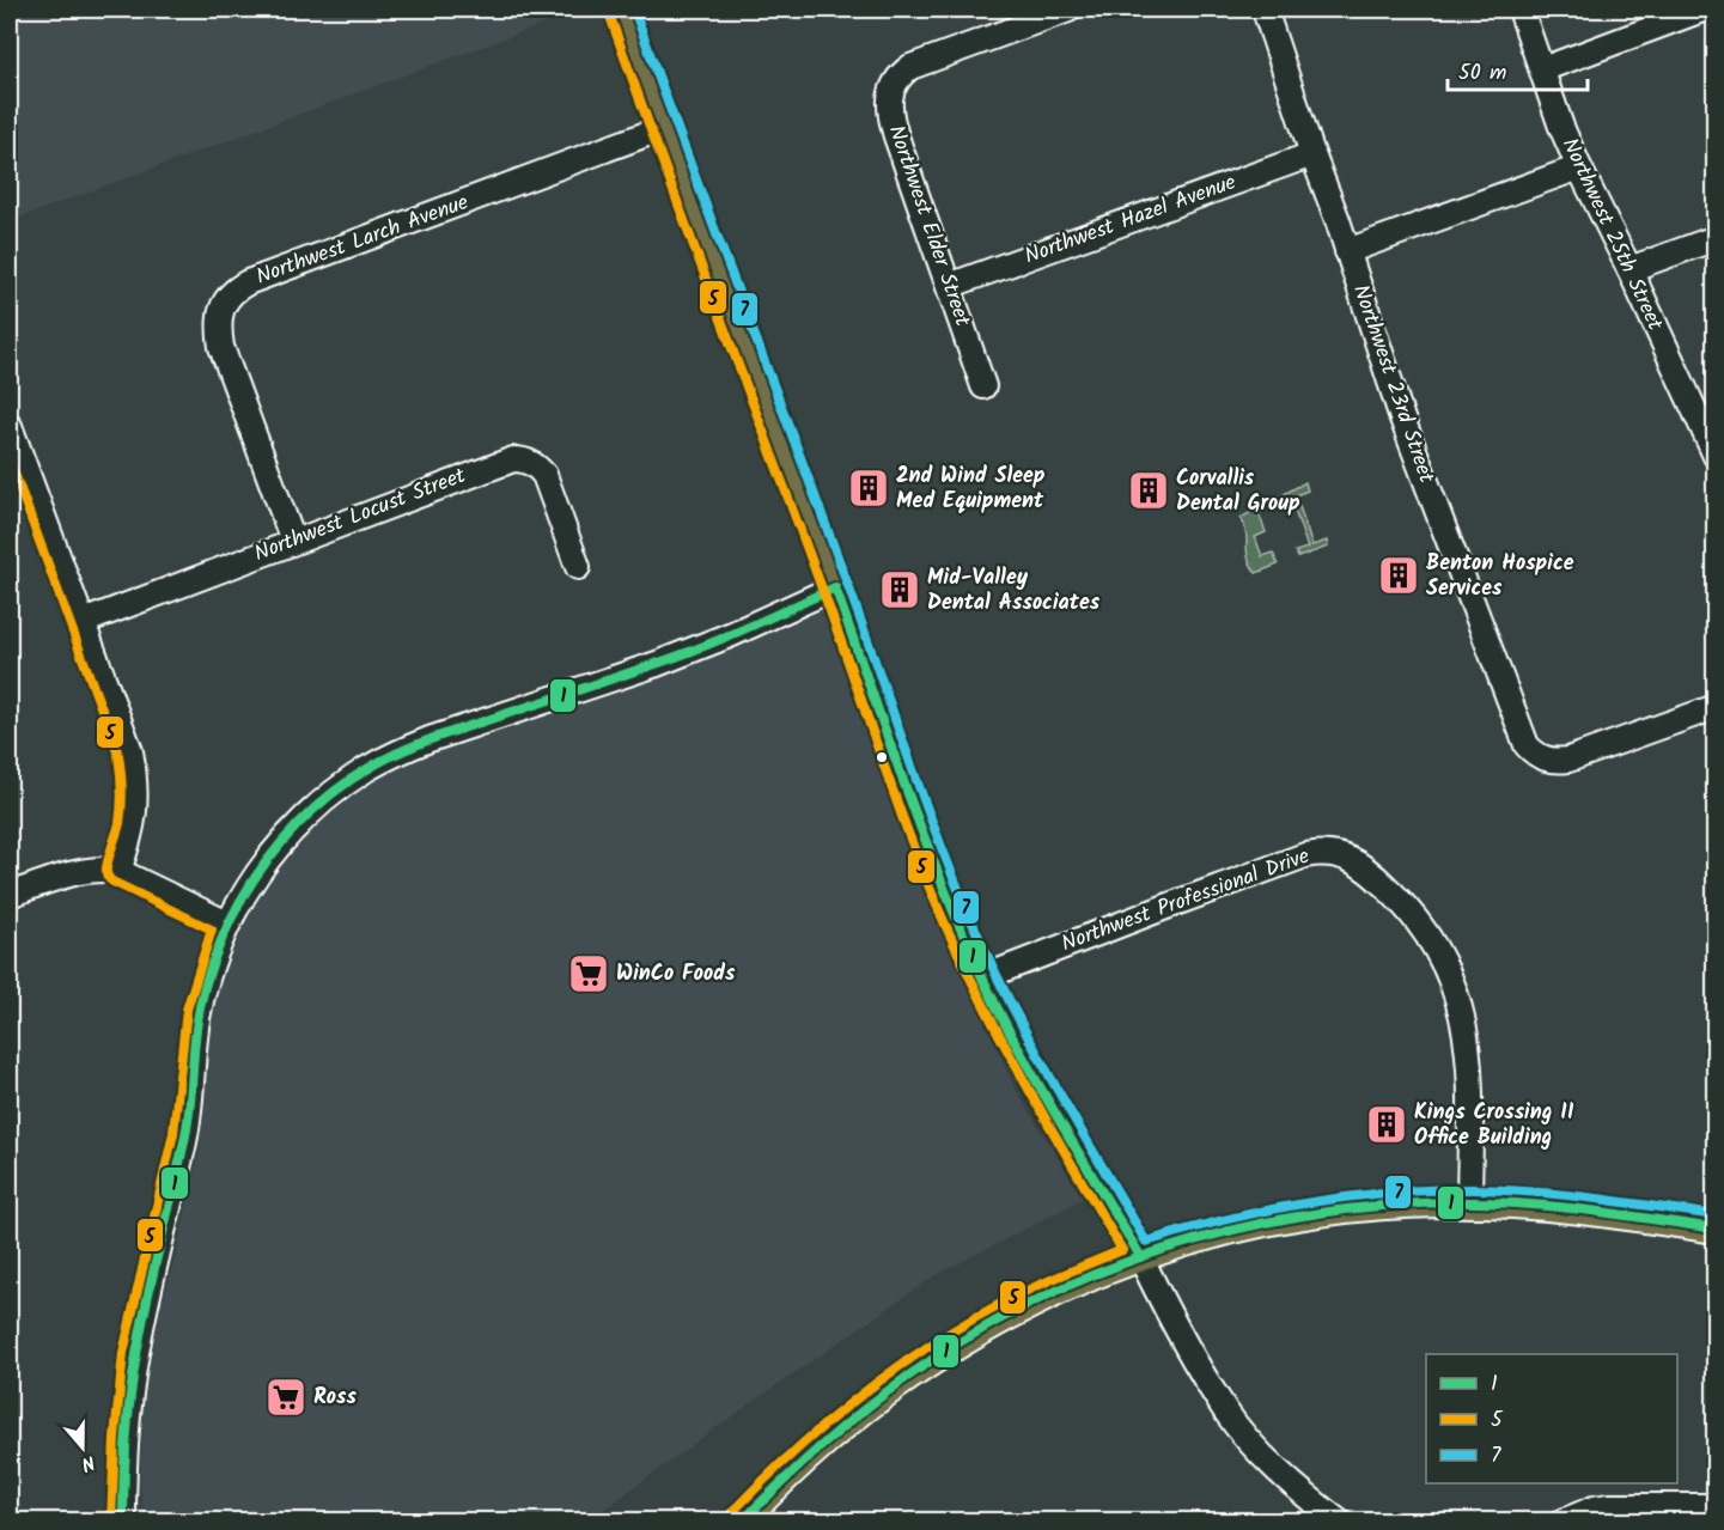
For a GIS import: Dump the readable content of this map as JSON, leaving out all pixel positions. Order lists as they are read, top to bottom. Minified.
{"streets":{"street":["Northwest Hazel Avenue","Northwest Elder Street","Northwest 25th Street","Northwest Larch Avenue","Northwest 23rd Street","Northwest Locust Street","Northwest Professional Drive"]},"crossings":[["Northwest Hazel Avenue","Northwest Elder Street"],["Northwest Hazel Avenue","Northwest 23rd Street"],["Northwest Larch Avenue","Northwest Locust Street"]],"places":{"building":["2nd Wind Sleep Med Equipment","Corvallis Dental Group","Benton Hospice Services","Mid-Valley Dental Associates","Kings Crossing II Office Building"],"supermarket":["WinCo Foods","Ross"]},"lines":["transit line 7","transit line 5","transit line 1"],"legend":["1","5","7"],"scale_bar":"50 m","north":"bottom"}
